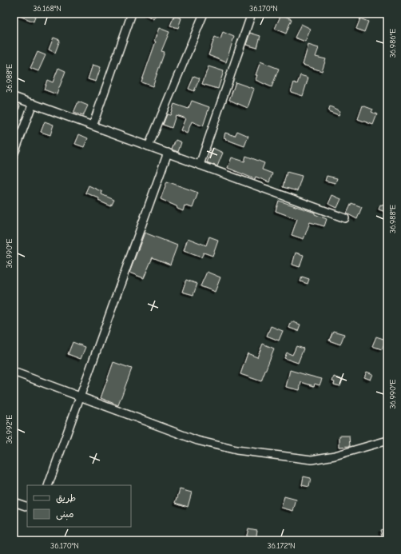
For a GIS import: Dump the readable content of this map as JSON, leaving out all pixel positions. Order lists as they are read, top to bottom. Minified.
{"legend":["طريق","مبنى"],"coordinates":["36.168°N","36.170°N","36.986°E","36.988°E","36.990°E","36.992°E","36.172°N"]}
